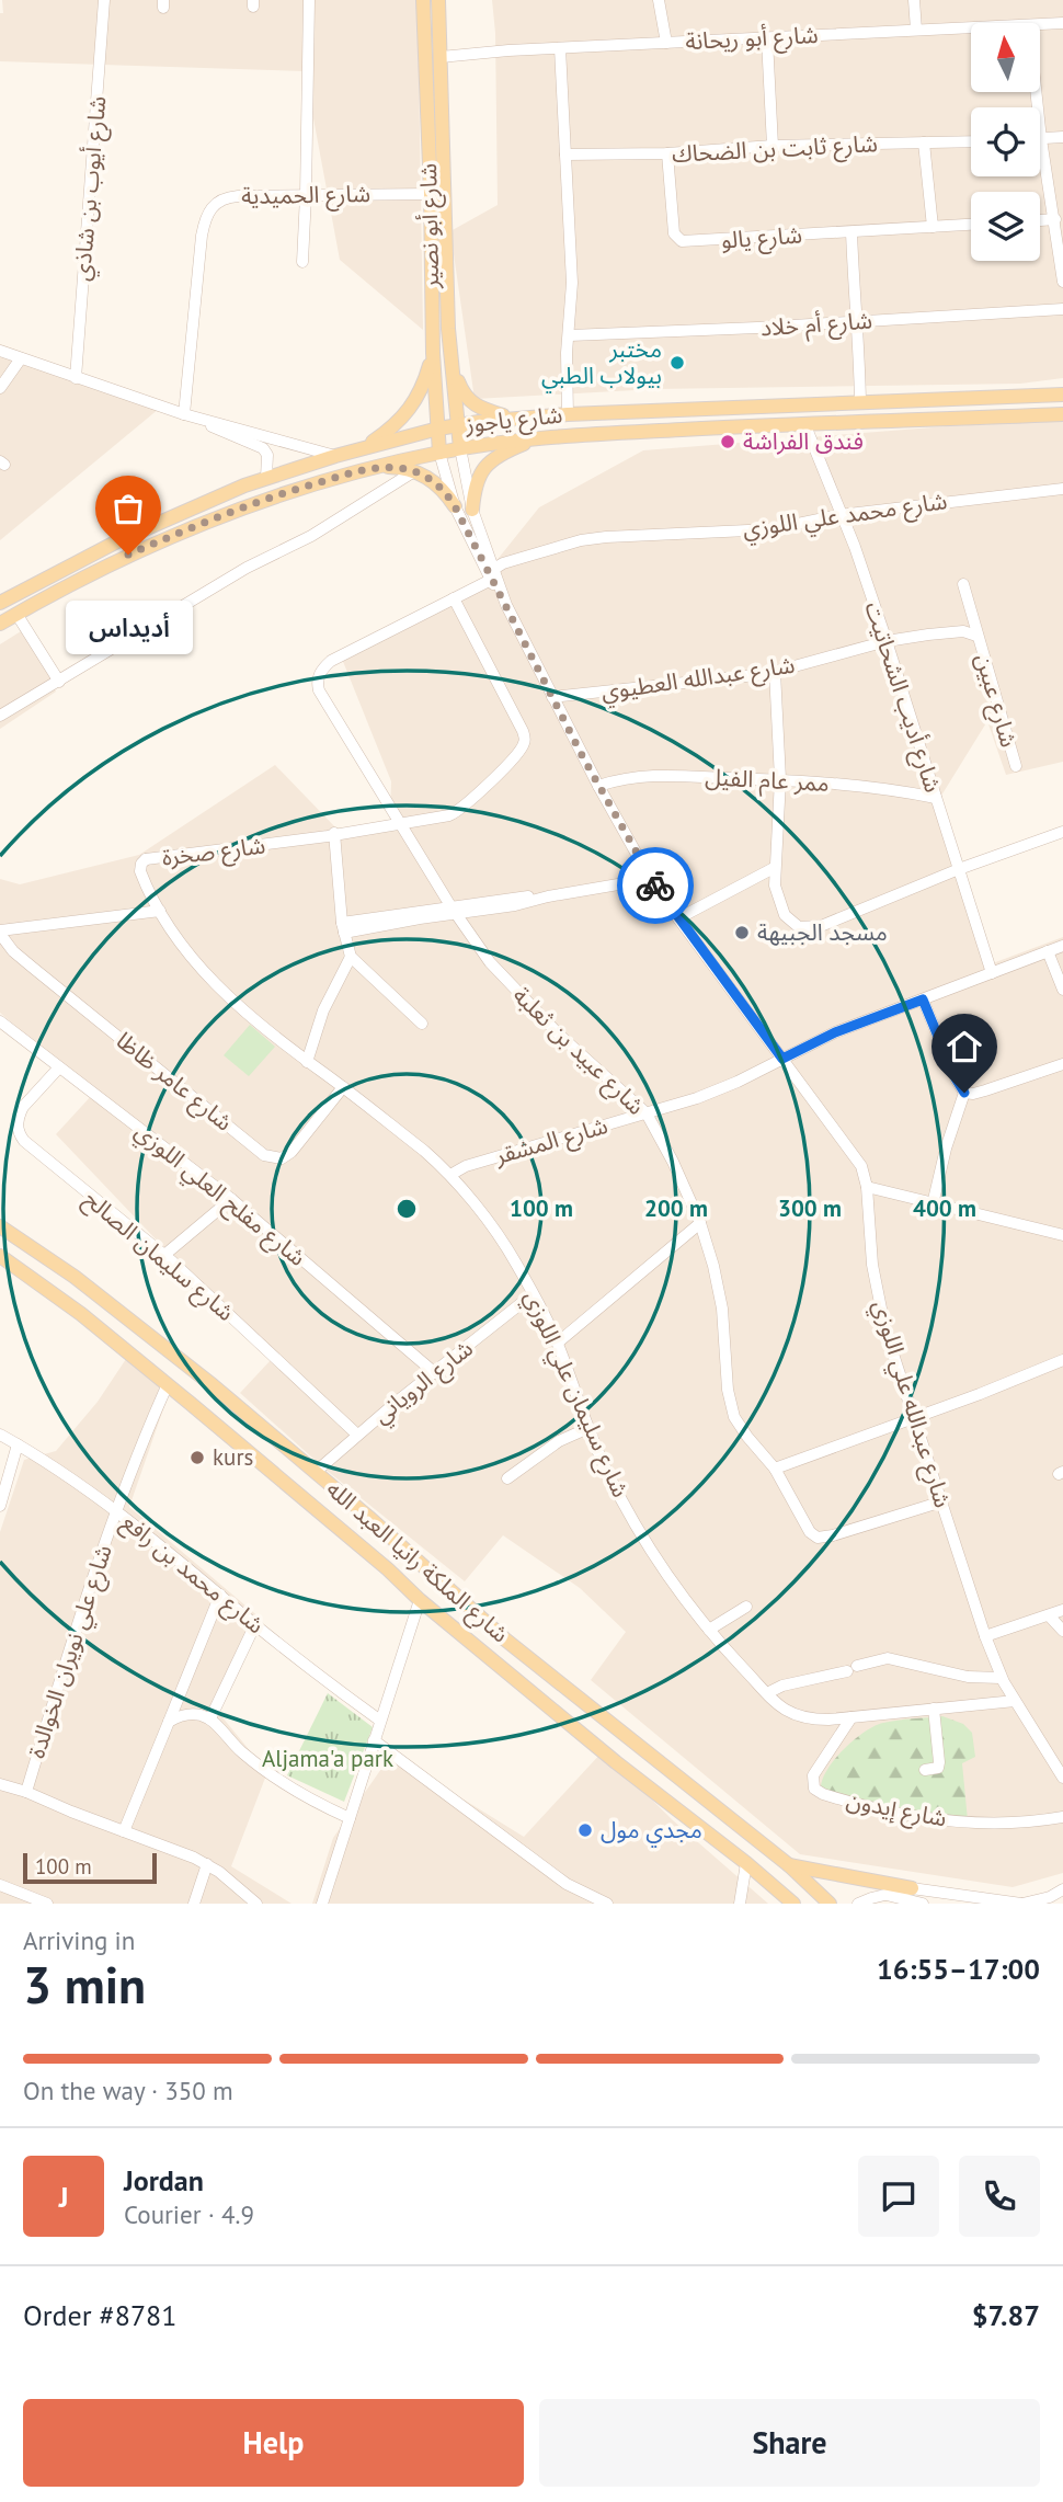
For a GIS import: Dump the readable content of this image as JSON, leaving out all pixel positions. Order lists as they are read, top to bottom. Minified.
{"streets":{"main road":["شارع أبو نصير","شارع ياجوز","شارع الملكة رانيا العبد الله"],"street":["شارع أبو ريحانة","شارع ثابت بن الضحاك","شارع أيوب بن شاذي","شارع الحميدية","شارع يالو","شارع أم خلاد","شارع محمد علي اللوزي","شارع عبدالله العطيوي","شارع أديب الشحاتيت","شارع عبين","ممر عام الفيل","شارع صخرة","شارع عبيد بن ثعلبة","شارع عامر ظاظا","شارع المشقر","شارع مفلح العلي اللوزي","شارع سليمان الصالح","شارع الروياني","شارع سليمان علي اللوزي","شارع عبدالله علي اللوزي","شارع محمد بن رافع","شارع علي نويران الخوالدة","شارع إيدون"]},"crossings":[["شارع أبو ريحانة","شارع أبو نصير"],["شارع ثابت بن الضحاك","شارع يالو"],["شارع الحميدية","شارع أبو نصير"],["شارع أبو نصير","شارع ياجوز"],["شارع أبو نصير","شارع عبدالله علي اللوزي"],["شارع ياجوز","شارع أديب الشحاتيت"],["شارع ياجوز","شارع عبدالله علي اللوزي"],["شارع محمد علي اللوزي","شارع أديب الشحاتيت"],["شارع محمد علي اللوزي","شارع صخرة"],["شارع محمد علي اللوزي","شارع عبيد بن ثعلبة"],["شارع محمد علي اللوزي","شارع عبدالله علي اللوزي"],["شارع عبدالله العطيوي","شارع أديب الشحاتيت"],["شارع عبدالله العطيوي","شارع عبين"],["شارع عبدالله العطيوي","شارع عبدالله علي اللوزي"],["شارع أديب الشحاتيت","شارع عبين"],["شارع أديب الشحاتيت","ممر عام الفيل"],["شارع أديب الشحاتيت","شارع المشقر"],["ممر عام الفيل","شارع عبدالله علي اللوزي"],["شارع صخرة","شارع عبيد بن ثعلبة"],["شارع صخرة","شارع سليمان علي اللوزي"],["شارع عبيد بن ثعلبة","شارع المشقر"],["شارع عبيد بن ثعلبة","شارع عبدالله علي اللوزي"],["شارع عامر ظاظا","شارع سليمان علي اللوزي"],["شارع المشقر","شارع سليمان علي اللوزي"],["شارع المشقر","شارع عبدالله علي اللوزي"],["شارع مفلح العلي اللوزي","شارع سليمان الصالح"],["شارع مفلح العلي اللوزي","شارع الروياني"],["شارع سليمان الصالح","شارع الروياني"],["شارع الروياني","شارع سليمان علي اللوزي"],["شارع الروياني","شارع الملكة رانيا العبد الله"],["شارع سليمان علي اللوزي","شارع عبدالله علي اللوزي"],["شارع سليمان علي اللوزي","شارع إيدون"],["شارع الملكة رانيا العبد الله","شارع علي نويران الخوالدة"],["شارع محمد بن رافع","شارع علي نويران الخوالدة"]],"parks":["Aljama'a park"],"places":["مختبر بيولاب الطبي","فندق الفراشة","أديداس","مسجد الجبيهة","kurs","مجدي مول"],"scale_bar":"100 m","north":"top","page":{"bubble":"أديداس","scale":"100 m","heading":["3 min","Arriving in","16:55–17:00"],"panel":["Jordan","Courier · 4.9","Order #8781","$7.87"],"bar":"On the way · 350 m","round":"J","buttons":["Help","Share"]},"rings":["100 m","200 m","300 m","400 m"]}
